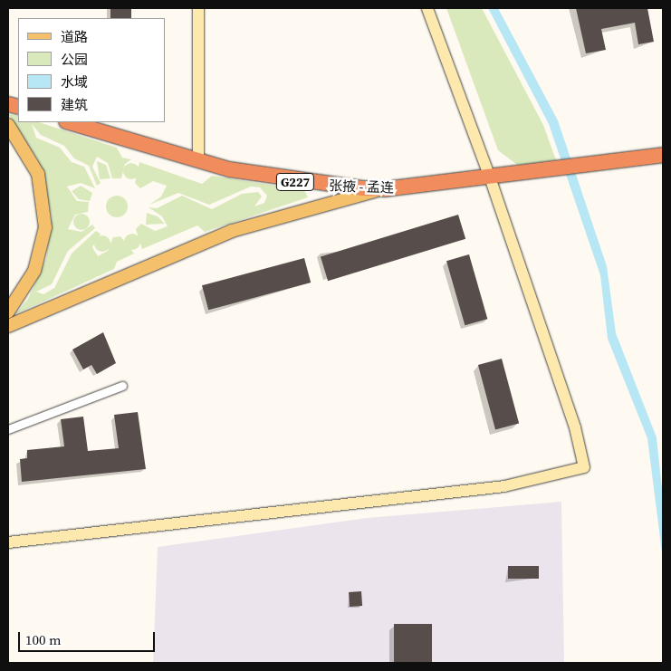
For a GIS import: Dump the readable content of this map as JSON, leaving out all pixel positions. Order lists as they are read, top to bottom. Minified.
{"streets":{"highway":["G227","张掖 - 孟连"]},"legend":["道路","公园","水域","建筑"],"scale_bar":"100 m"}
